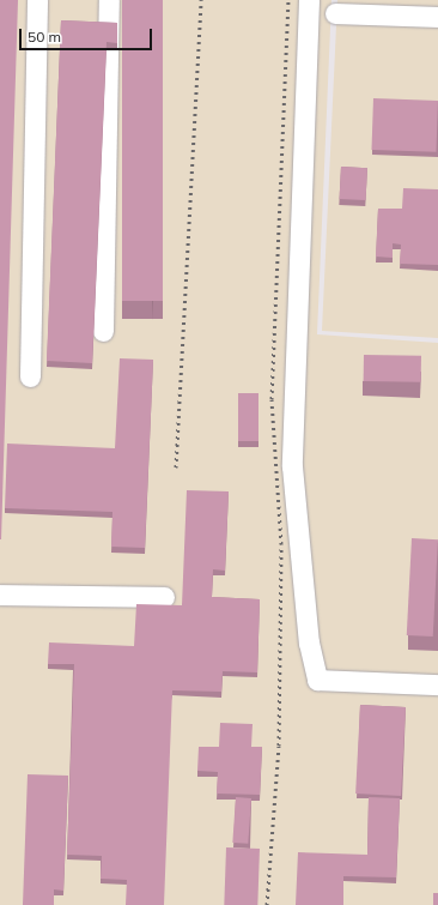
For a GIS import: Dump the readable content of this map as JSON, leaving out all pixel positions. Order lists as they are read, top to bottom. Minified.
{"scale_bar":"50 m"}
